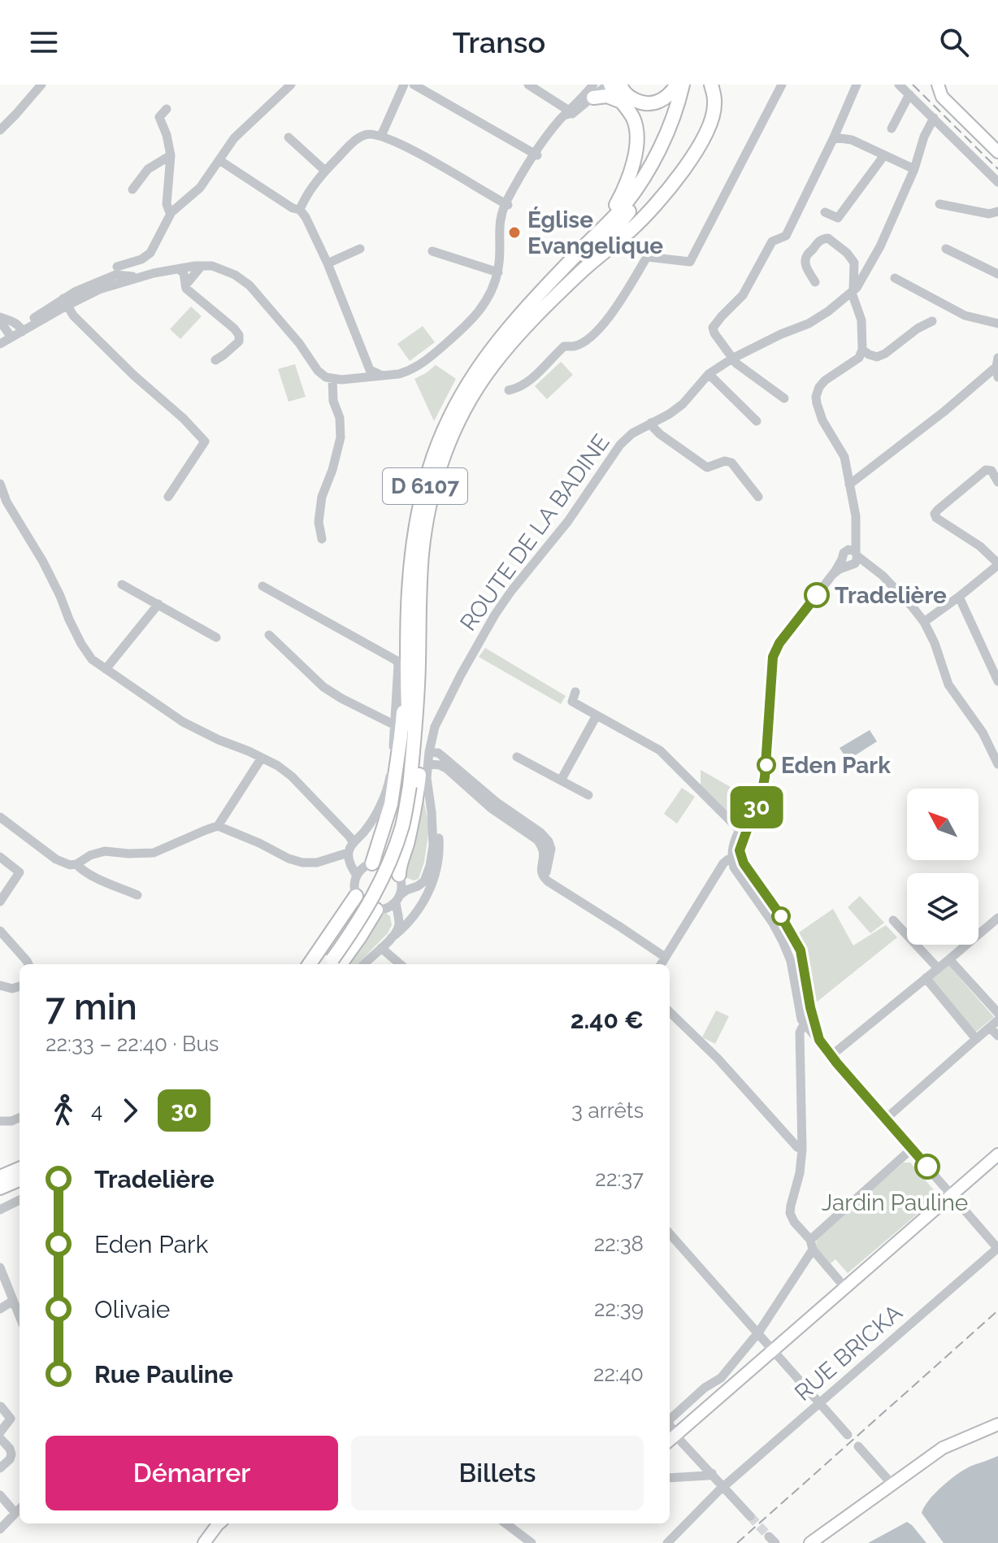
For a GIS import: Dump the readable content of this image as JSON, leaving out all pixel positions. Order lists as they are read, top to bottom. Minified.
{"streets":{"highway":["D 6107"],"street":["ROUTE DE LA BADINE","RUE BRICKA"]},"parks":["Jardin Pauline"],"places":["Église Evangelique","Tradelière","Eden Park"],"lines":["bus line 30"],"north":"top left","page":{"header":"Transo","on_map":"30","heading":["7 min","22:33 – 22:40 · Bus","2.40 €"],"legs":["4","30","3 arrêts"],"list":[{"name":"Tradelière","value":"22:37"},{"name":"Eden Park","value":"22:38"},{"name":"Olivaie","value":"22:39"},{"name":"Rue Pauline","value":"22:40"}],"buttons":["Démarrer","Billets"]}}
